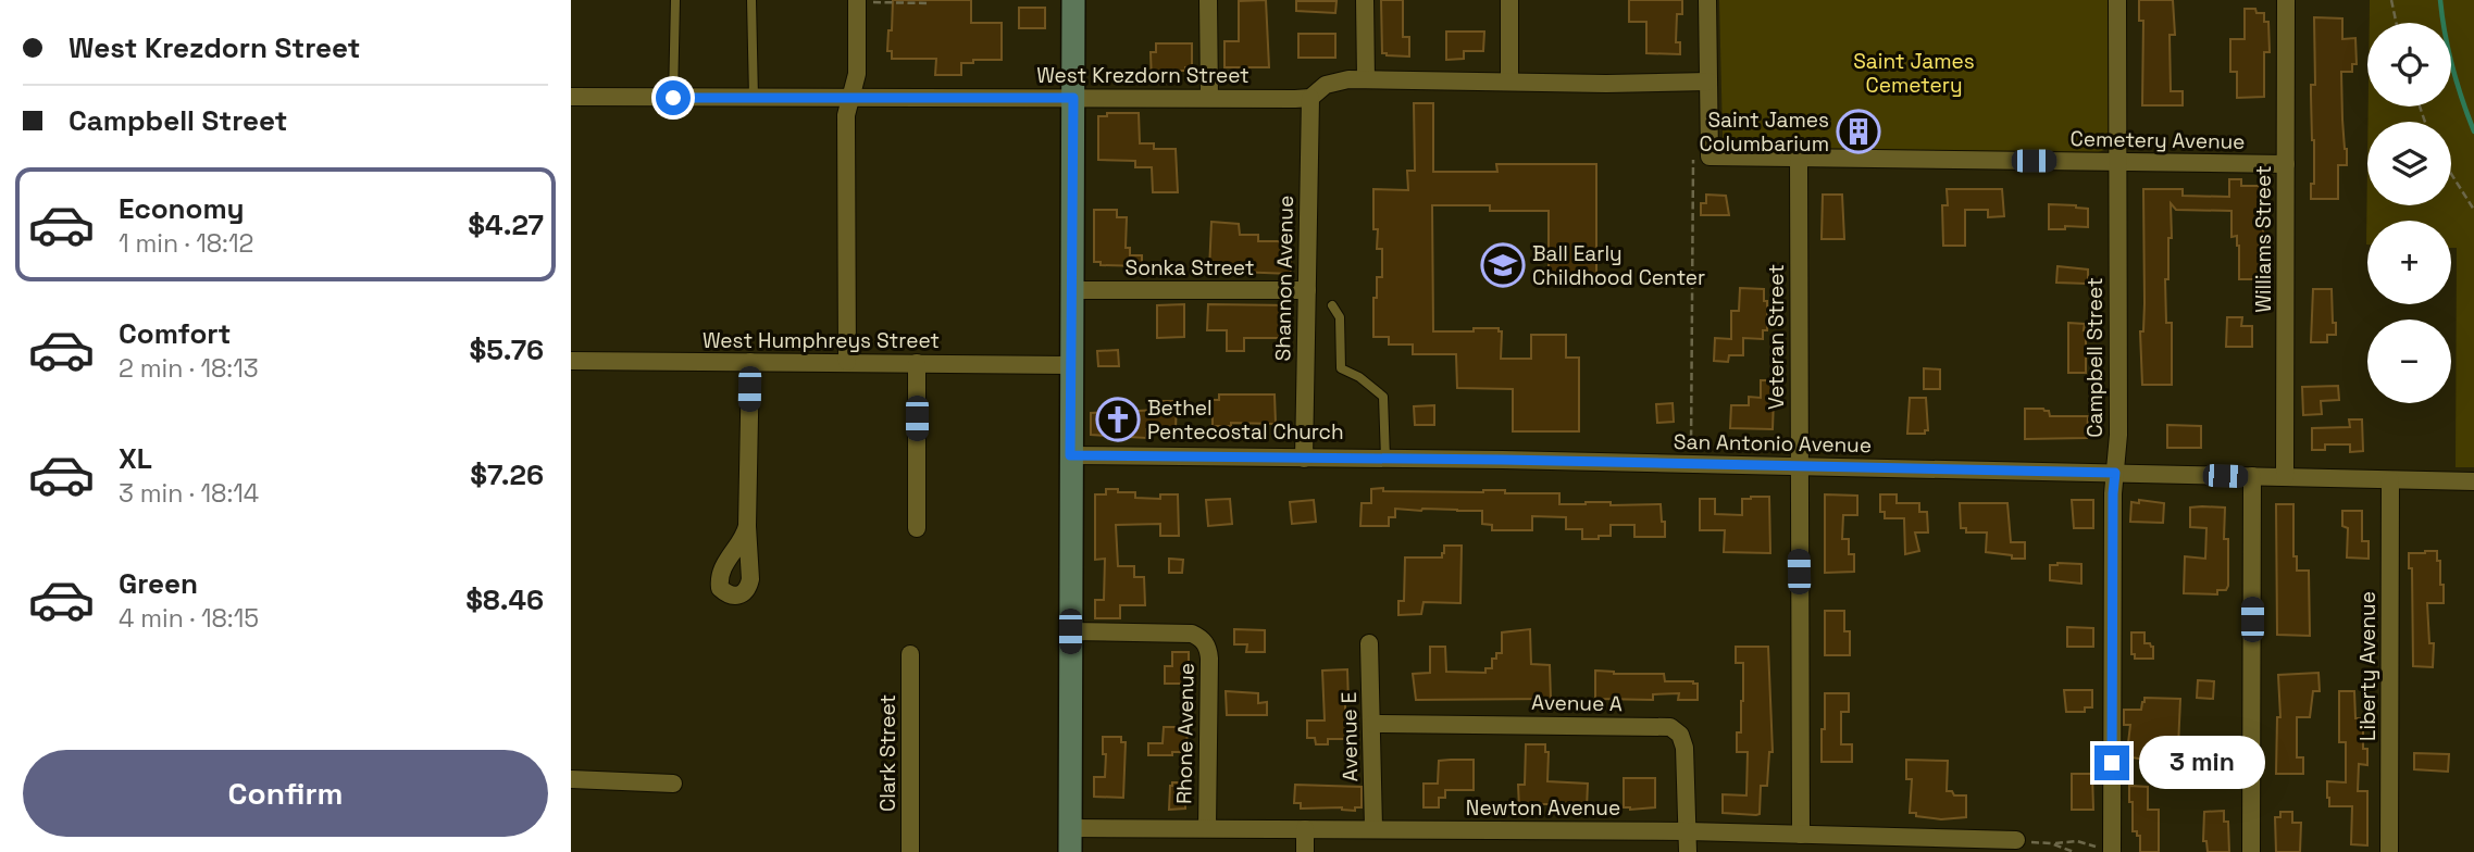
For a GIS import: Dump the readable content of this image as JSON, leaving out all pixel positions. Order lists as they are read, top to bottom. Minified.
{"streets":{"street":["West Krezdorn Street","Cemetery Avenue","Williams Street","Sonka Street","Shannon Avenue","Veteran Street","West Humphreys Street","Campbell Street","San Antonio Avenue","Liberty Avenue","Avenue A","Rhone Avenue","Avenue E","Clark Street","Newton Avenue"]},"crossings":[["West Krezdorn Street","Shannon Avenue"],["Cemetery Avenue","Williams Street"],["Cemetery Avenue","Veteran Street"],["Cemetery Avenue","Campbell Street"],["Williams Street","San Antonio Avenue"],["Sonka Street","Shannon Avenue"],["Shannon Avenue","San Antonio Avenue"],["Veteran Street","San Antonio Avenue"],["Veteran Street","Newton Avenue"],["Campbell Street","San Antonio Avenue"],["San Antonio Avenue","Liberty Avenue"],["Avenue A","Avenue E"],["Avenue A","Newton Avenue"],["Rhone Avenue","Newton Avenue"],["Avenue E","Newton Avenue"]],"parks":["Saint James Cemetery"],"places":{"building":["Saint James Columbarium"],"school or university":["Ball Early Childhood Center"],"church":["Bethel Pentecostal Church"]},"page":{"banner":["West Krezdorn Street","Campbell Street"],"map_buttons":["+","−"],"list":[{"name":"Economy","note":"1 min · 18:12","value":"$4.27"},{"name":"Comfort","note":"2 min · 18:13","value":"$5.76"},{"name":"XL","note":"3 min · 18:14","value":"$7.26"},{"name":"Green","note":"4 min · 18:15","value":"$8.46"}],"buttons":"Confirm","bubble":"3 min"}}
